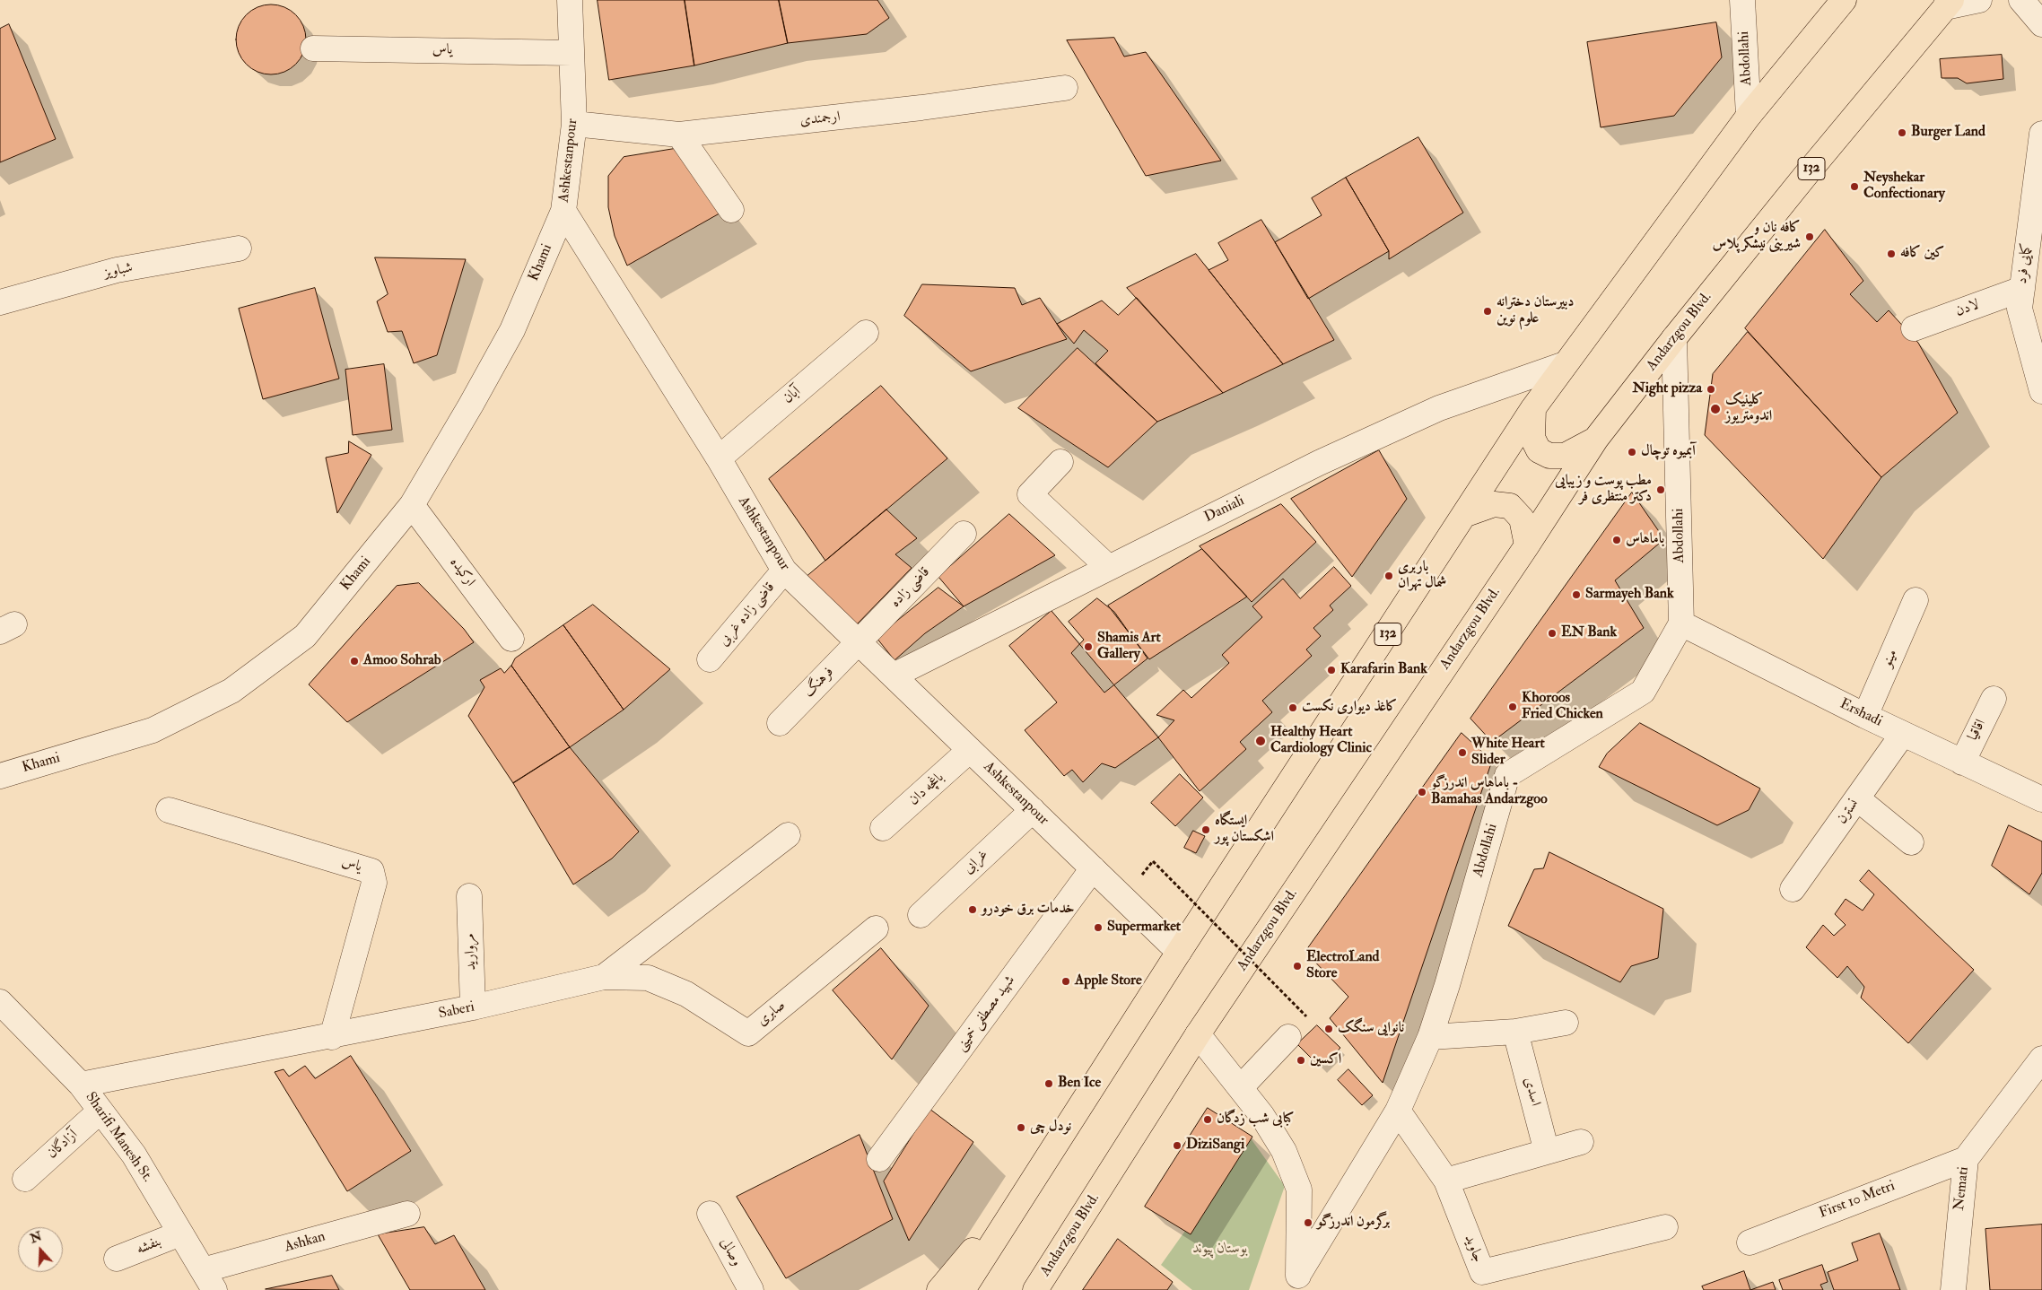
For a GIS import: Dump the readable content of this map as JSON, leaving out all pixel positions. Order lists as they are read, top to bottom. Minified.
{"streets":{"main road":["132","Andarzgou Blvd."],"street":["یاس","Abdollahi","ارجمندی","Ashkestanpour","Khami","کمایی فرد","شباویز","لادن","آبان","Daniali","ارکیده","قاضی زاده","قاضی زاده غربی","مینو","فرهنگ","Ershadi","اقاقیا","باغچه دان","نسترن","غرابی","مروارید","Saberi","صابری","شهید مصطفی خمینی","اسدی","Sharifi Manesh St.","آزادگان","Nemati","First 10 Metri","Ashkan","بنفشه","جاوید","وصالی"]},"crossings":[["یاس","Ashkestanpour"],["یاس","Saberi"],["Abdollahi","132"],["Abdollahi","Andarzgou Blvd."],["Abdollahi","Ershadi"],["Abdollahi","جاوید"],["ارجمندی","Ashkestanpour"],["Ashkestanpour","132"],["Ashkestanpour","Khami"],["Ashkestanpour","آبان"],["Ashkestanpour","Daniali"],["Ashkestanpour","قاضی زاده"],["Ashkestanpour","قاضی زاده غربی"],["Ashkestanpour","فرهنگ"],["Ashkestanpour","باغچه دان"],["Ashkestanpour","غرابی"],["Ashkestanpour","شهید مصطفی خمینی"],["132","Daniali"],["Khami","ارکیده"],["کمایی فرد","لادن"],["قاضی زاده","فرهنگ"],["مینو","Ershadi"],["Ershadi","اقاقیا"],["Ershadi","نسترن"],["مروارید","Saberi"],["Saberi","صابری"],["Saberi","Sharifi Manesh St."],["Sharifi Manesh St.","آزادگان"],["Sharifi Manesh St.","Ashkan"],["Sharifi Manesh St.","بنفشه"],["Nemati","First 10 Metri"]],"parks":["بوستان پیوند"],"places":["Burger Land","Neyshekar Confectionary","کافه نان و شیرینی نیشکر پلاس","کین کافه","دبیرستان دخترانه علوم نوین","Night pizza","کلینیک اندومتریوز","آبمیوه توچال","مطب پوست و زیبایی دکتر منتظری فر","باماهاس","باربری شمال تهران","Sarmayeh Bank","EN Bank","Shamis Art Gallery","Amoo Sohrab","Karafarin Bank","Khoroos Fried Chicken","کاغذ دیواری نکست","Healthy Heart Cardiology Clinic","White Heart Slider","باماهاس اندرزگو - Bamahas Andarzgoo","ایستگاه اشکستان پور","خدمات برق خودرو","Supermarket","ElectroLand Store","Apple Store","نانوایی سنگک","اکسین","Ben Ice","کبابی شب زدگان","نودل چی","DiziSangi","برگرمون اندرزگو"],"north":"top"}
